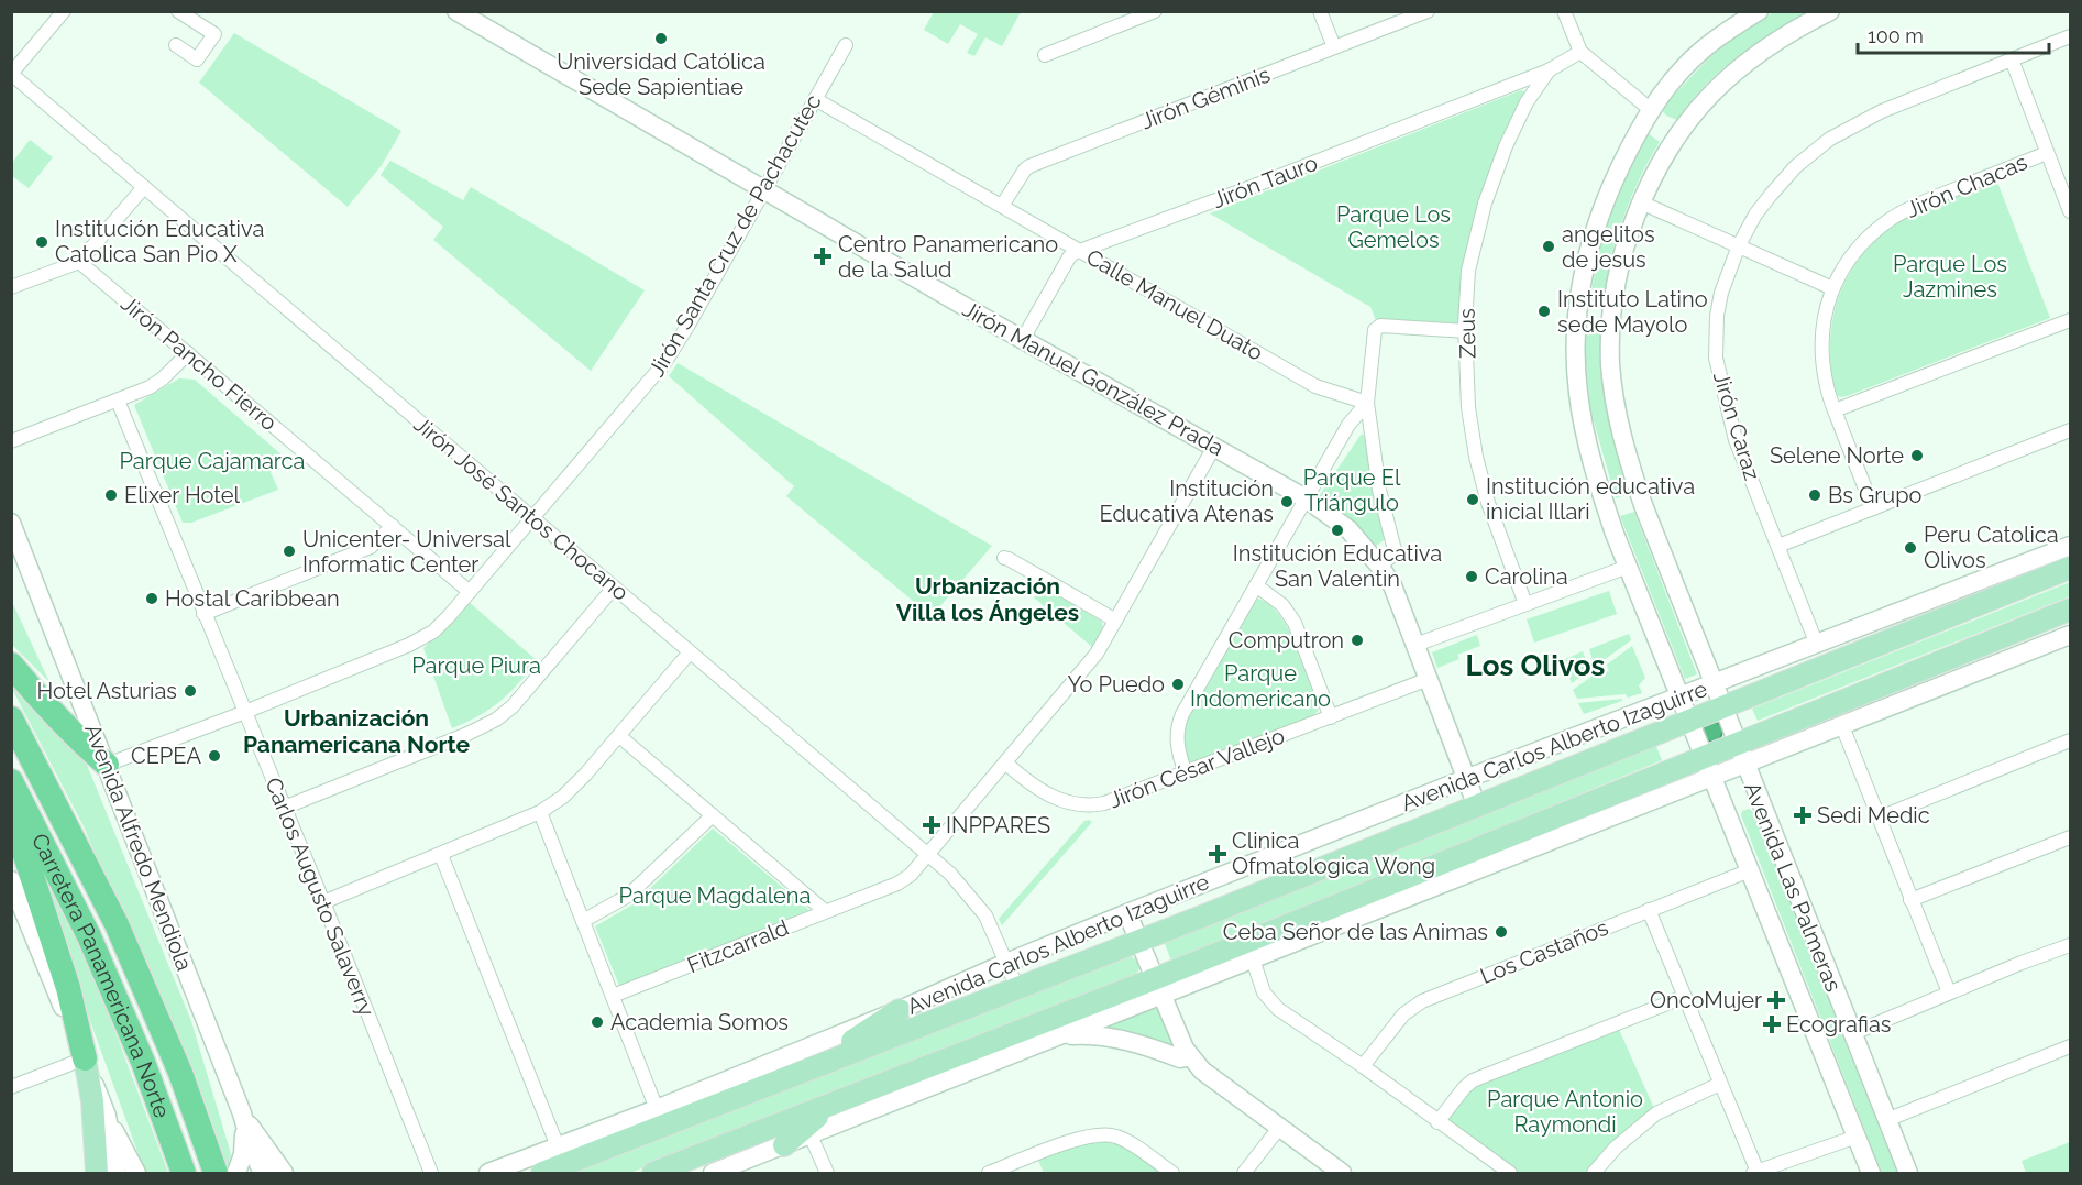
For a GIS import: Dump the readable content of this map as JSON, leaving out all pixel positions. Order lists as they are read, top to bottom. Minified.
{"streets":{"highway":["Carretera Panamericana Norte"],"main road":["Avenida Carlos Alberto Izaguirre"],"street":["Jirón Géminis","Jirón Tauro","Jirón Chacas","Jirón Santa Cruz de Pachacutec","Calle Manuel Duato","Zeus","Jirón Pancho Fierro","Jirón Manuel González Prada","Jirón Caraz","Jirón José Santos Chocano","Jirón César Vallejo","Avenida Alfredo Mendiola","Avenida Las Palmeras","Carlos Augusto Salaverry","Fitzcarrald","Los Castaños"]},"crossings":[["Jirón Géminis","Calle Manuel Duato"],["Jirón Tauro","Calle Manuel Duato"],["Jirón Tauro","Zeus"],["Jirón Santa Cruz de Pachacutec","Calle Manuel Duato"],["Jirón Santa Cruz de Pachacutec","Jirón Pancho Fierro"],["Jirón Santa Cruz de Pachacutec","Jirón Manuel González Prada"],["Jirón Santa Cruz de Pachacutec","Jirón José Santos Chocano"],["Jirón Santa Cruz de Pachacutec","Avenida Alfredo Mendiola"],["Jirón Santa Cruz de Pachacutec","Carlos Augusto Salaverry"],["Jirón Manuel González Prada","Avenida Carlos Alberto Izaguirre"],["Jirón Manuel González Prada","Jirón César Vallejo"],["Jirón Manuel González Prada","Fitzcarrald"],["Jirón Caraz","Avenida Carlos Alberto Izaguirre"],["Jirón José Santos Chocano","Avenida Carlos Alberto Izaguirre"],["Jirón José Santos Chocano","Fitzcarrald"],["Avenida Carlos Alberto Izaguirre","Avenida Las Palmeras"],["Jirón César Vallejo","Fitzcarrald"],["Avenida Las Palmeras","Los Castaños"]],"districts":["Urbanización Villa los Ángeles","Los Olivos","Urbanización Panamericana Norte"],"parks":["Parque Los Gemelos","Parque Los Jazmines","Parque Cajamarca","Parque El Triángulo","Parque Piura","Parque Indomericano","Parque Magdalena","Parque Antonio Raymondi"],"places":{"other":["Universidad Católica Sede Sapientiae","Institución Educativa Catolica San Pio X","angelitos de jesus","Instituto Latino sede Mayolo","Selene Norte","Elixer Hotel","Bs Grupo","Institución educativa inicial Illari","Institución Educativa Atenas","Institución Educativa San Valentin","Peru Catolica Olivos","Unicenter- Universal Informatic Center","Carolina","Hostal Caribbean","Computron","Yo Puedo","Hotel Asturias","CEPEA","Ceba Señor de las Animas","Academia Somos"],"health":["Centro Panamericano de la Salud","Sedi Medic","INPPARES","Clinica Ofmatologica Wong","OncoMujer","Ecografias"]},"scale_bar":"100 m"}
